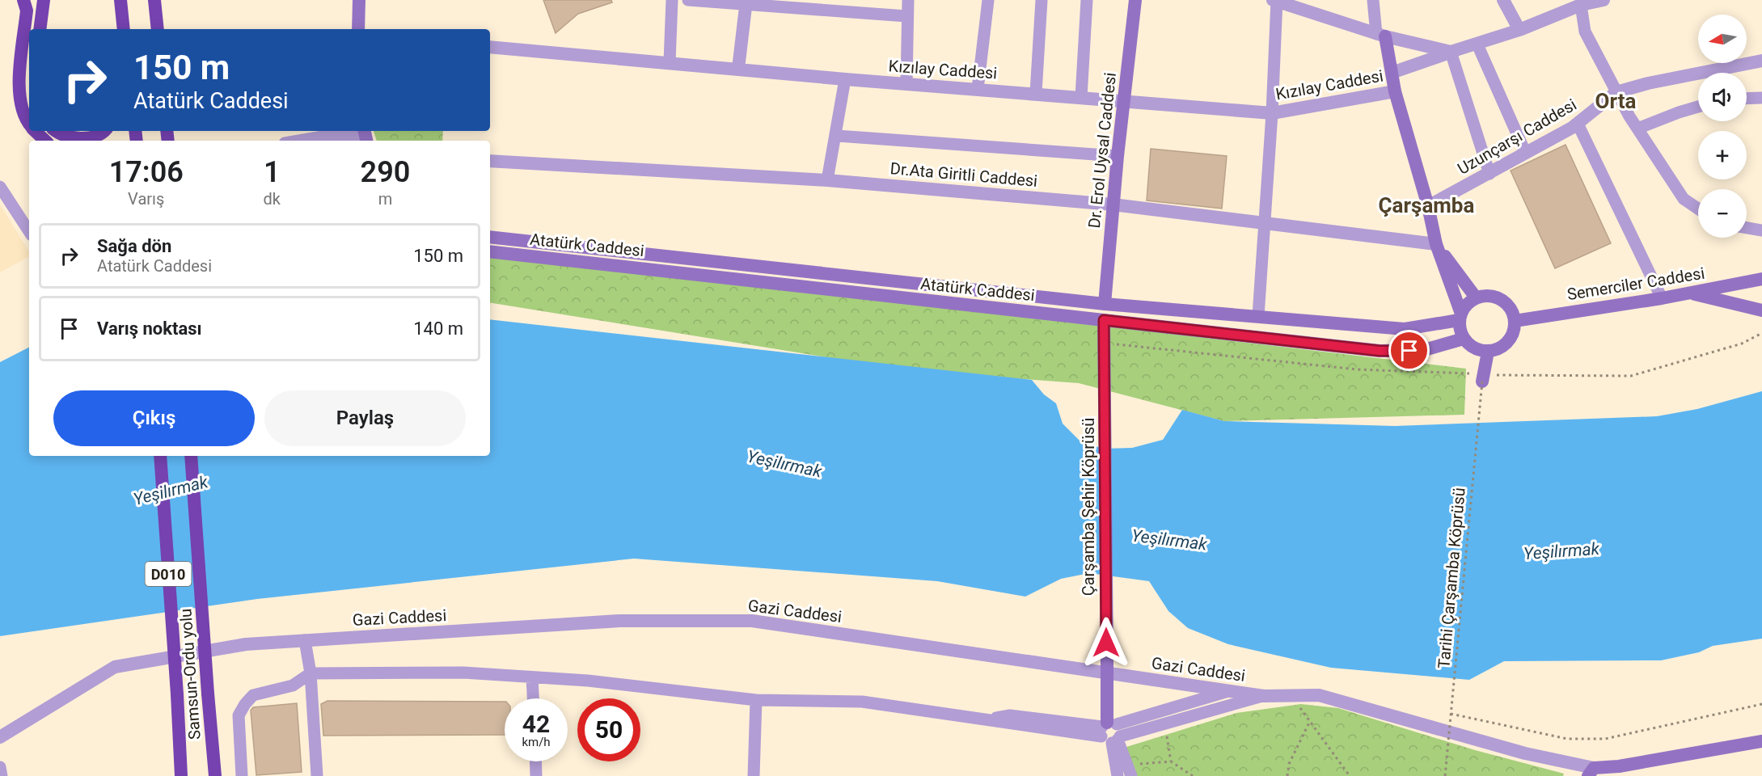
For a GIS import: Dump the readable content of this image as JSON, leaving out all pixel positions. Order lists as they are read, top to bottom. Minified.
{"streets":{"highway":["D010","Samsun-Ordu yolu"],"main road":["Dr. Erol Uysal Caddesi","Atatürk Caddesi","Semerciler Caddesi","Çarşamba Şehir Köprüsü"],"street":["Kızılay Caddesi","Uzunçarşı Caddesi","Dr.Ata Giritli Caddesi","Gazi Caddesi"],"path":["Tarihi Çarşamba Köprüsü"]},"crossings":[["Kızılay Caddesi","Dr. Erol Uysal Caddesi"],["Dr. Erol Uysal Caddesi","Dr.Ata Giritli Caddesi"],["Dr. Erol Uysal Caddesi","Atatürk Caddesi"],["Dr. Erol Uysal Caddesi","Çarşamba Şehir Köprüsü"],["Atatürk Caddesi","Semerciler Caddesi"],["Atatürk Caddesi","Çarşamba Şehir Köprüsü"]],"districts":["Orta","Çarşamba"],"water":["Yeşilırmak"],"north":"left","page":{"map_buttons":["+","−"],"turn":["150 m","Atatürk Caddesi"],"eta":["17:06","Varış","1","dk","290","m"],"list":[{"name":"Sağa dön","note":"Atatürk Caddesi","value":"150 m"},{"name":"Varış noktası","value":"140 m"}],"buttons":["Çıkış","Paylaş"],"speed":"42 km/h","limit":"50"}}
